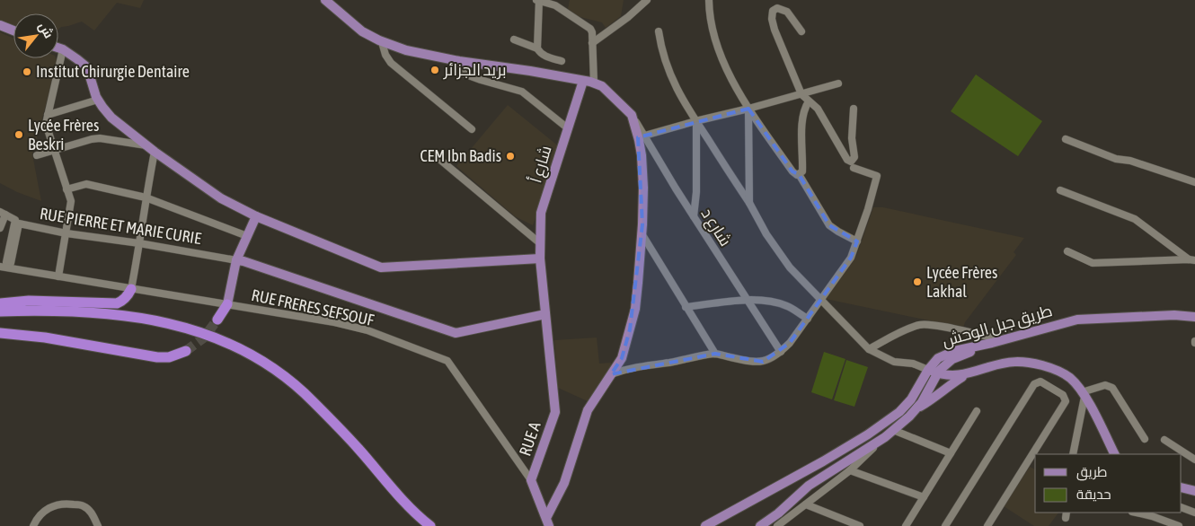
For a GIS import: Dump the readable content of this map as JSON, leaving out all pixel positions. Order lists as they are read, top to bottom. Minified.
{"streets":{"main road":["شارع أ","RUE PIERRE ET MARIE CURIE","طريق جبل الوحش","RUE A"],"street":["شارع د","RUE FRERES SEFSOUF"]},"crossings":[["شارع أ","RUE PIERRE ET MARIE CURIE"],["شارع أ","RUE A"],["RUE PIERRE ET MARIE CURIE","RUE A"],["RUE FRERES SEFSOUF","RUE A"]],"places":["بريد الجزائر","Institut Chirurgie Dentaire","Lycée Frères Beskri","CEM Ibn Badis","Lycée Frères Lakhal"],"legend":["طريق","حديقة"],"north":"top right"}
